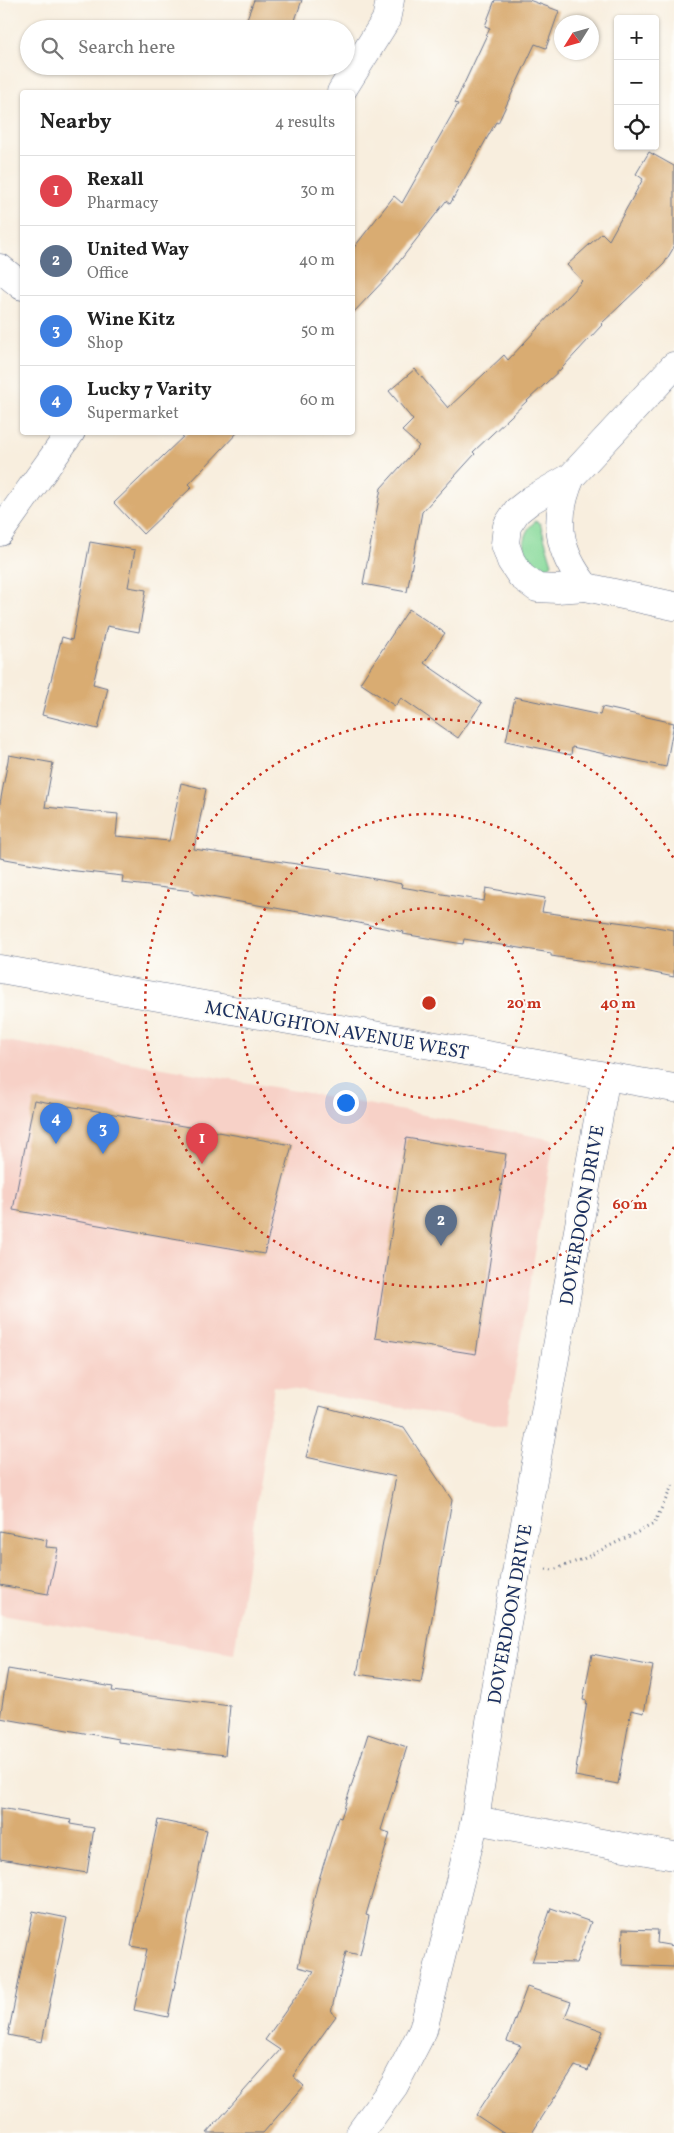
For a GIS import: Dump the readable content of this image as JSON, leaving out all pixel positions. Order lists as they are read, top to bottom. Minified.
{"streets":{"street":["MCNAUGHTON AVENUE WEST","DOVERDOON DRIVE"]},"crossings":[["MCNAUGHTON AVENUE WEST","DOVERDOON DRIVE"]],"north":"bottom left","page":{"map_buttons":["+","−"],"search":"Search here","heading":["Nearby","4 results"],"list":[{"mark":"1","name":"Rexall","note":"Pharmacy","value":"30 m"},{"mark":"2","name":"United Way","note":"Office","value":"40 m"},{"mark":"3","name":"Wine Kitz","note":"Shop","value":"50 m"},{"mark":"4","name":"Lucky 7 Varity","note":"Supermarket","value":"60 m"}],"pins":["4","3","1","2"]},"rings":["20 m","40 m","60 m"]}
